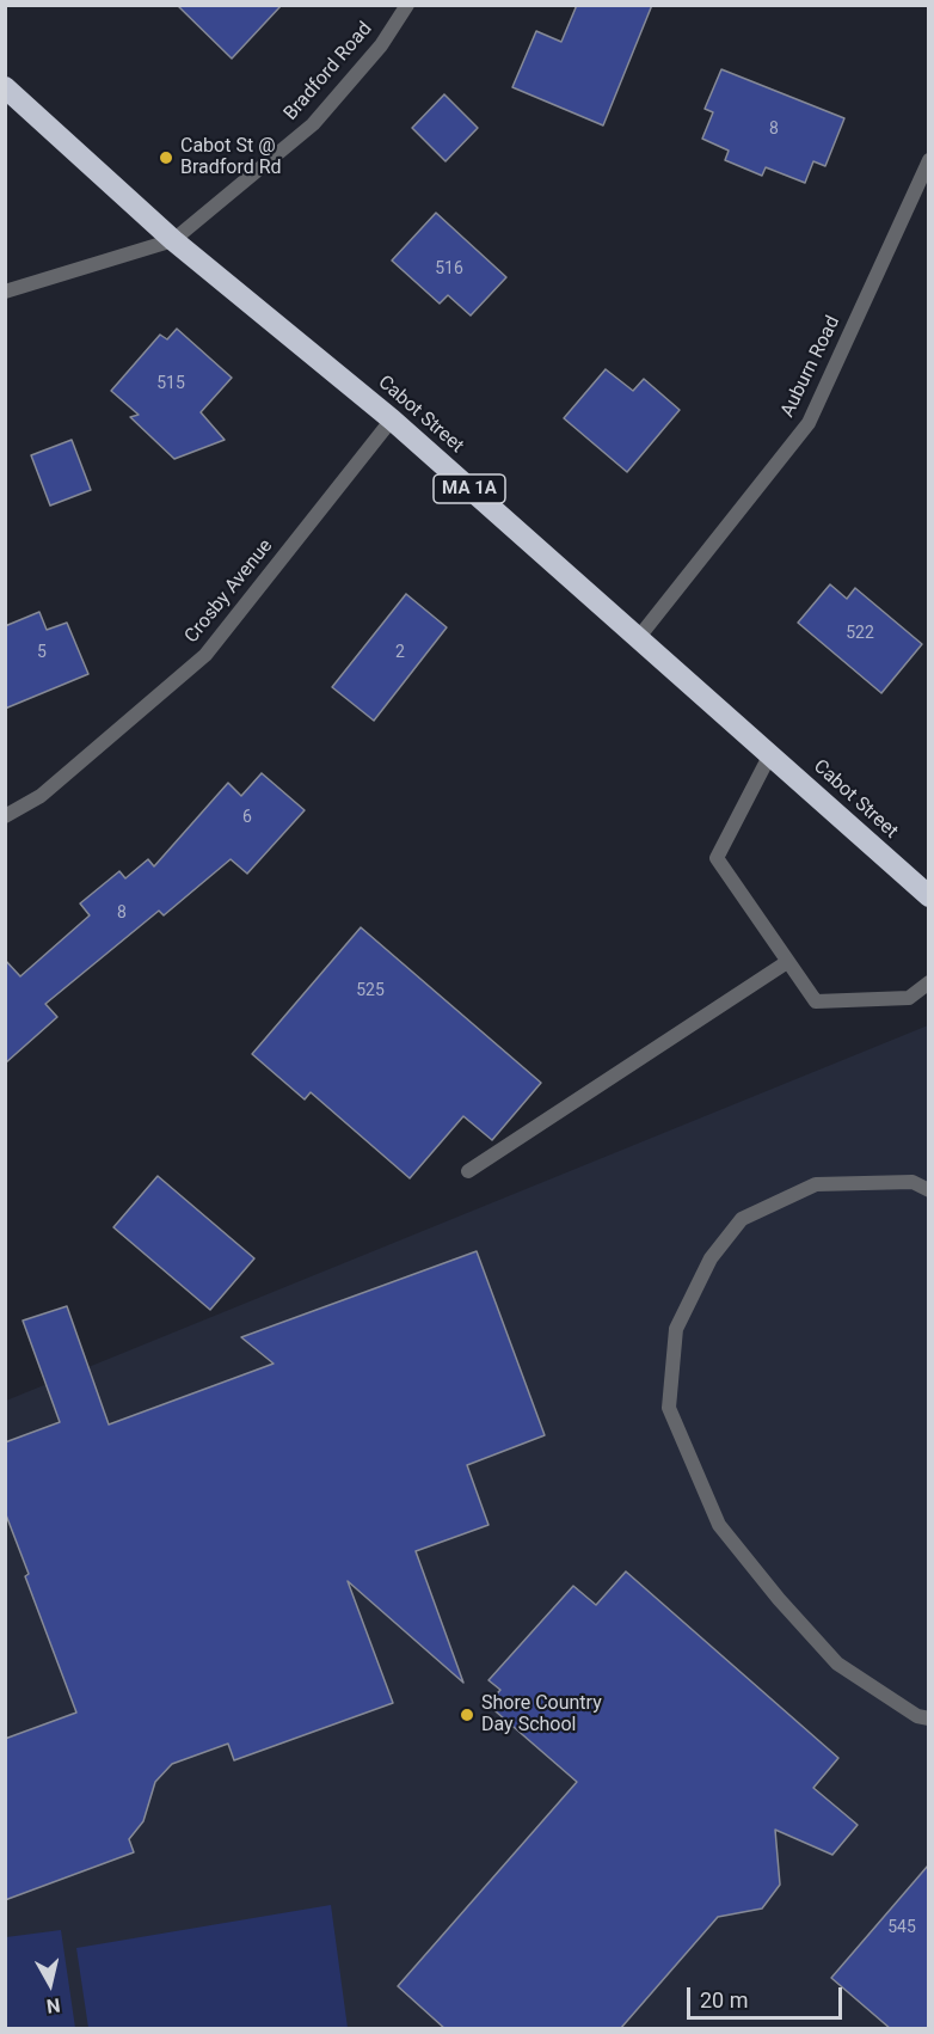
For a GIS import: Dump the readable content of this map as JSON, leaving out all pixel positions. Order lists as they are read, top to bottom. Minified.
{"streets":{"highway":["Cabot Street","MA 1A"],"street":["Bradford Road","Auburn Road","Crosby Avenue"]},"crossings":[["Bradford Road","Cabot Street"],["Auburn Road","Cabot Street"],["Cabot Street","Crosby Avenue"]],"places":["Cabot St @ Bradford Rd","Shore Country Day School"],"house_numbers":["8","516","515","522","5","2","6","8","525","545"],"scale_bar":"20 m","north":"bottom"}
